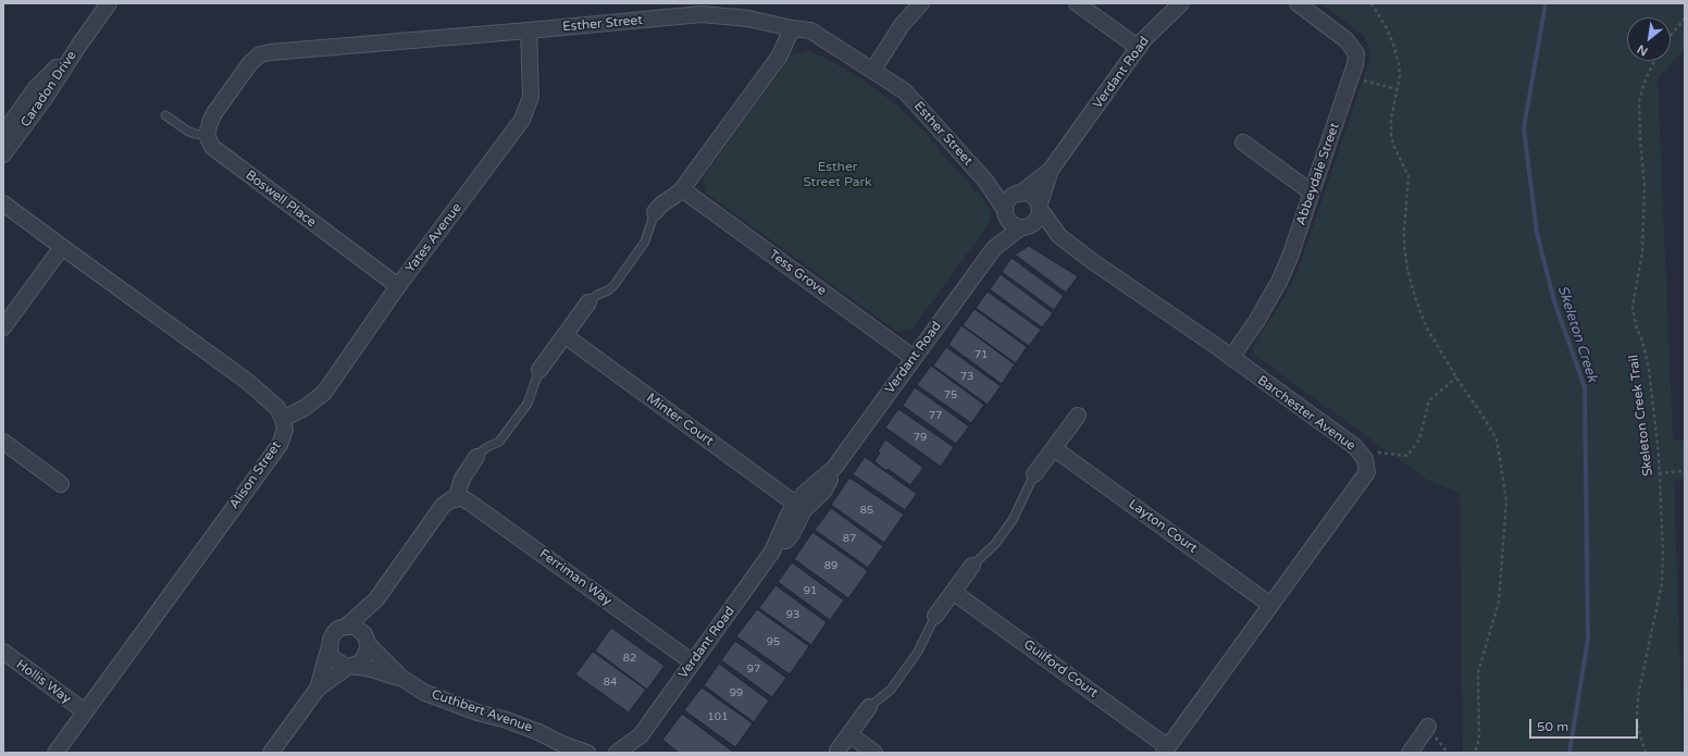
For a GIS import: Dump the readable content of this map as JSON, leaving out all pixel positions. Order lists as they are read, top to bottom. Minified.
{"streets":{"street":["Esther Street","Verdant Road","Caradon Drive","Abbeydale Street","Boswell Place","Yates Avenue","Tess Grove","Barchester Avenue","Minter Court","Alison Street","Layton Court","Ferriman Way","Guilford Court","Hollis Way","Cuthbert Avenue"],"path":["Skeleton Creek Trail"]},"crossings":[["Esther Street","Verdant Road"],["Esther Street","Boswell Place"],["Esther Street","Yates Avenue"],["Esther Street","Barchester Avenue"],["Verdant Road","Tess Grove"],["Verdant Road","Barchester Avenue"],["Verdant Road","Minter Court"],["Verdant Road","Ferriman Way"],["Abbeydale Street","Barchester Avenue"],["Boswell Place","Yates Avenue"],["Yates Avenue","Alison Street"],["Barchester Avenue","Layton Court"],["Barchester Avenue","Guilford Court"],["Alison Street","Hollis Way"]],"water":["Skeleton Creek"],"parks":["Esther Street Park"],"house_numbers":["71","73","75","77","79","85","87","89","91","93","95","82","97","84","99","101"],"scale_bar":"50 m","north":"bottom left"}
